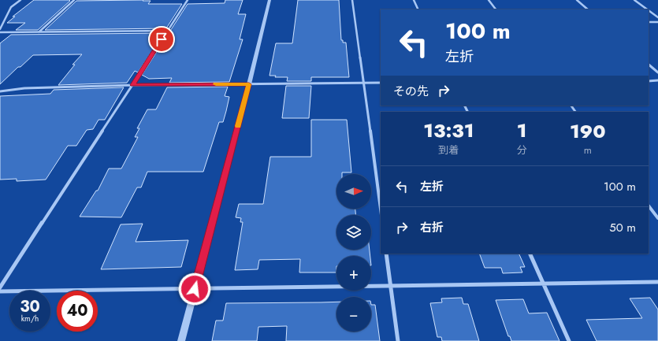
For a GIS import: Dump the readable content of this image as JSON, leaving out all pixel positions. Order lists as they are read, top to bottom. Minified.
{"north":"right","page":{"turn":["100 m","左折"],"then":"その先","eta":["13:31","到着","1","分","190","m"],"list":[{"name":"左折","value":"100 m"},{"name":"右折","value":"50 m"}],"map_buttons":["+","−"],"speed":"30 km/h","limit":"40"}}
